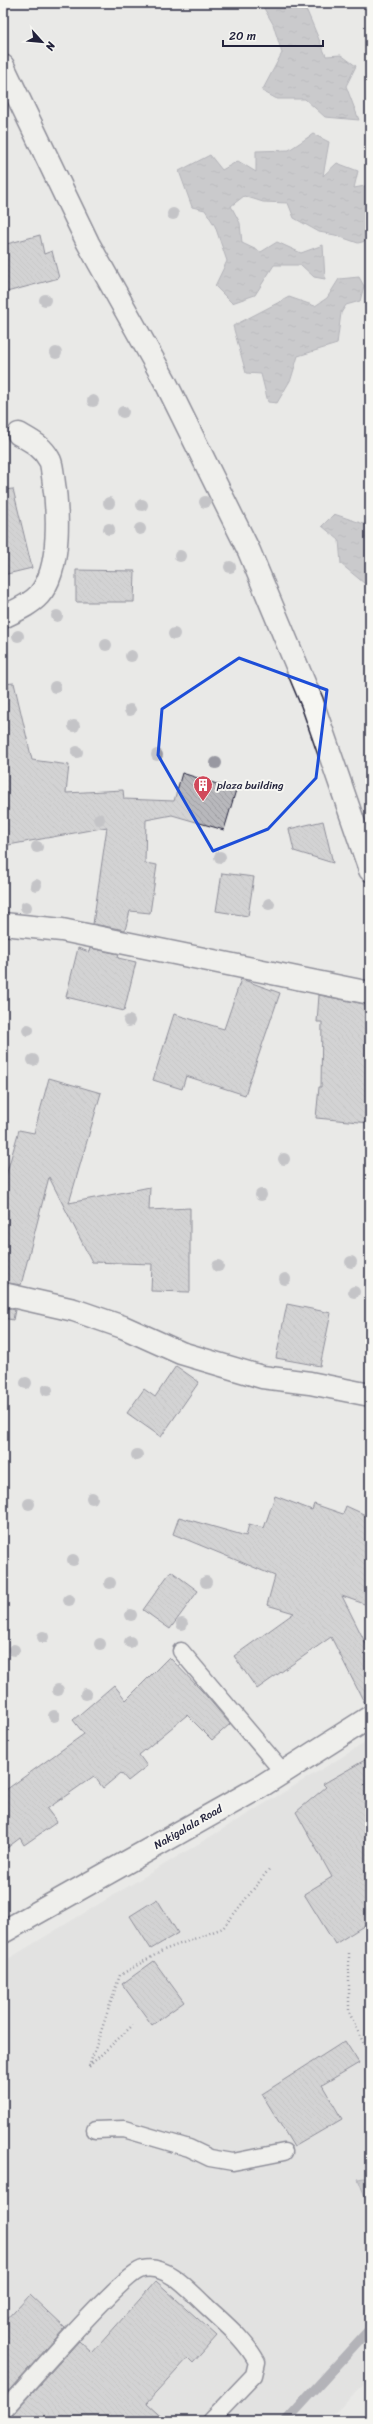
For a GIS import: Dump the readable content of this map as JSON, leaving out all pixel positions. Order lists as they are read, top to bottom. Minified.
{"streets":{"street":["Nakigalala Road"]},"places":{"building":["plaza building"]},"scale_bar":"20 m","north":"bottom right"}
